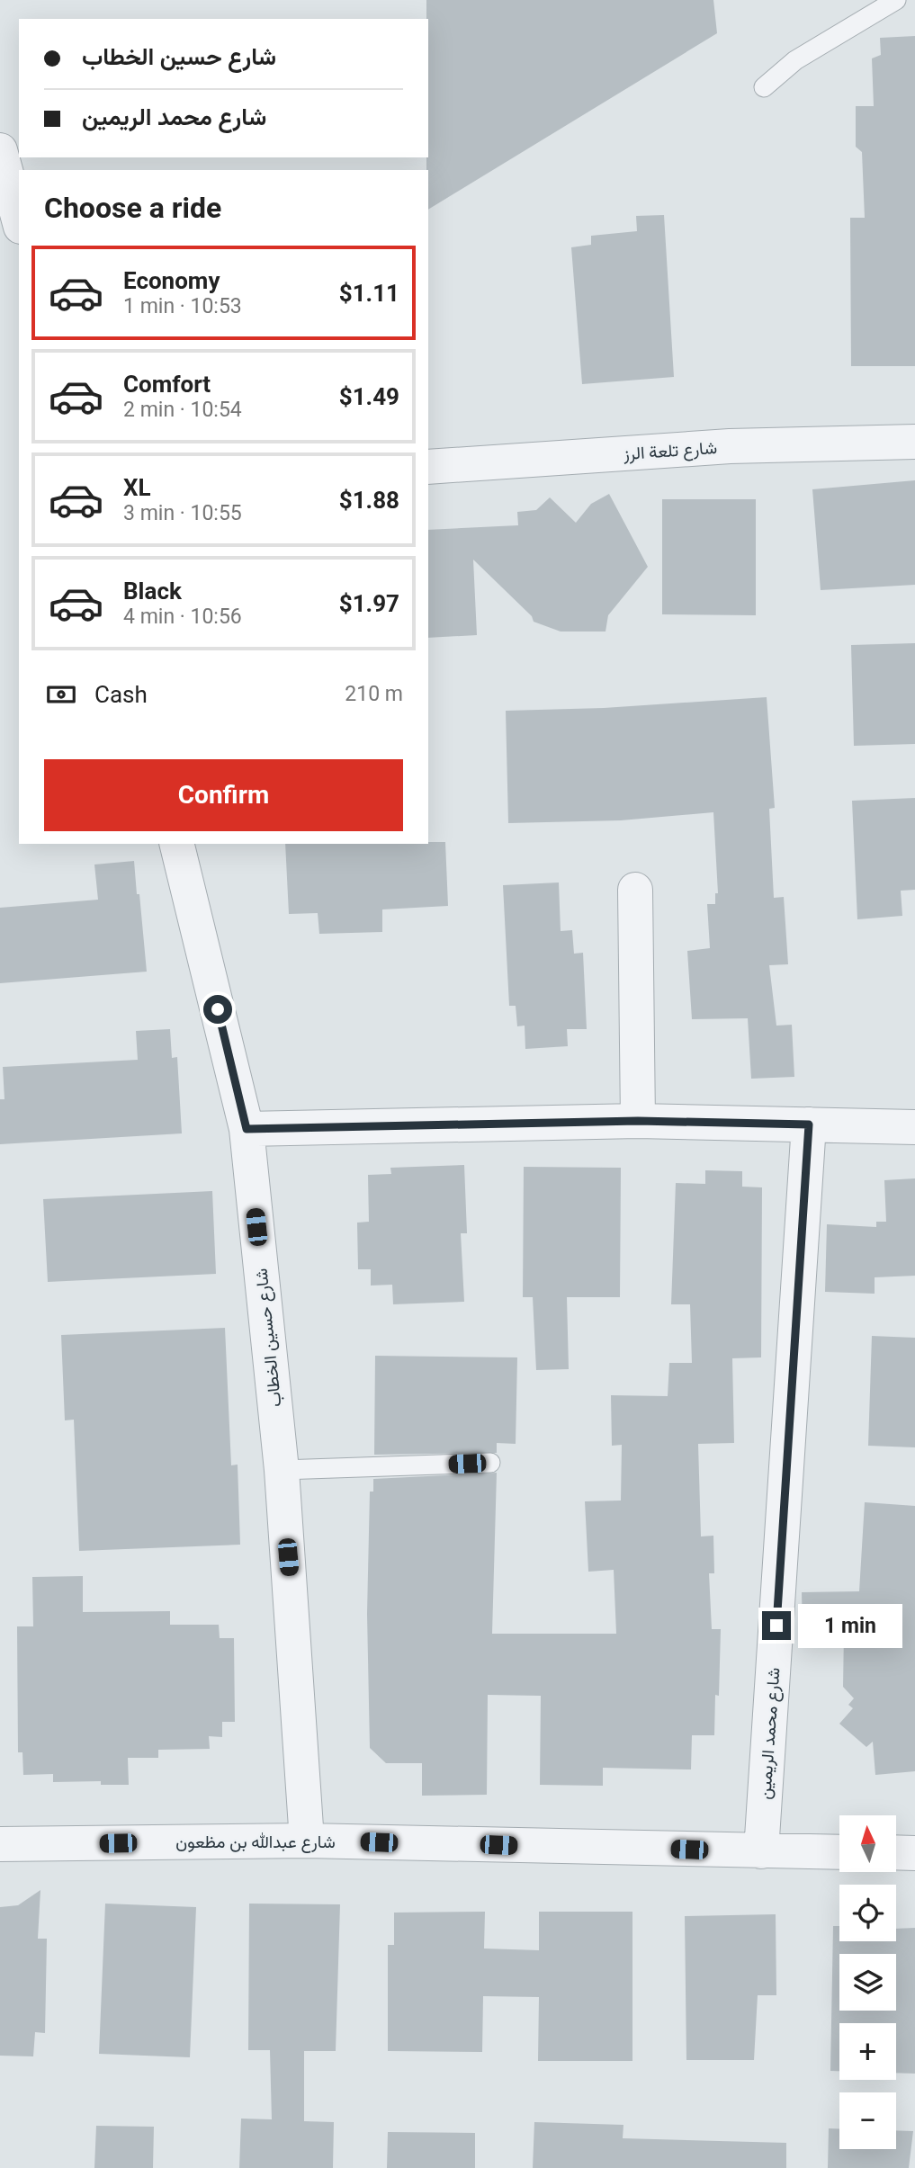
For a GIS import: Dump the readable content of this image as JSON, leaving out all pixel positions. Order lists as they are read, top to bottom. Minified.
{"streets":{"street":["شارع تلعة الرز","شارع حسين الخطاب","شارع محمد الريمين","شارع عبدالله بن مظعون"]},"crossings":[["شارع حسين الخطاب","شارع عبدالله بن مظعون"],["شارع محمد الريمين","شارع عبدالله بن مظعون"]],"north":"top","page":{"banner":["شارع حسين الخطاب","شارع محمد الريمين"],"heading":"Choose a ride","list":[{"name":"Economy","note":"1 min · 10:53","value":"$1.11"},{"name":"Comfort","note":"2 min · 10:54","value":"$1.49"},{"name":"XL","note":"3 min · 10:55","value":"$1.88"},{"name":"Black","note":"4 min · 10:56","value":"$1.97"}],"pay":["Cash","210 m"],"buttons":"Confirm","bubble":"1 min","map_buttons":["+","−"]}}
